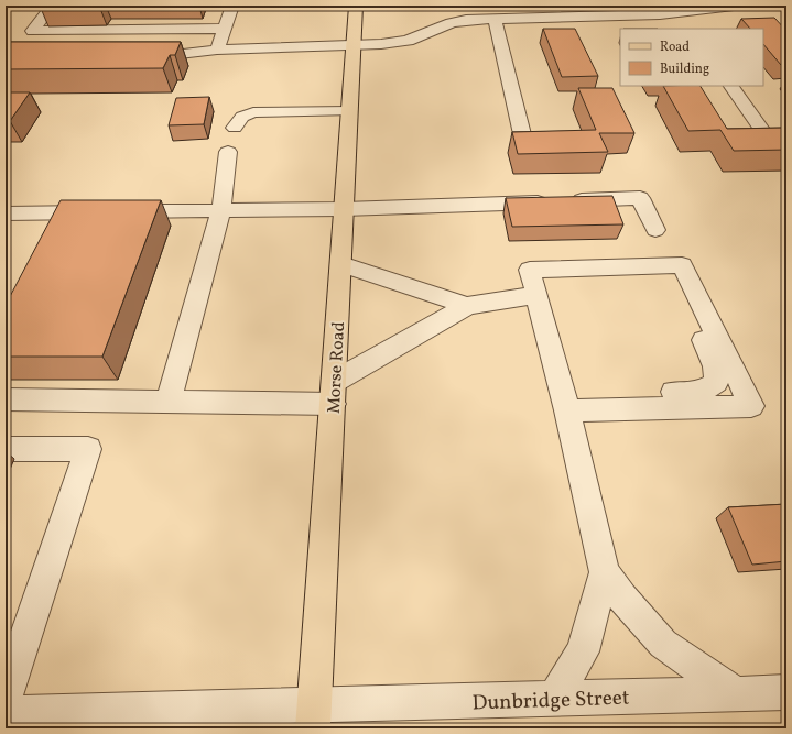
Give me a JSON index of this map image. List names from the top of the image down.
{
  "streets": {
    "main road": ["Morse Road"],
    "street": ["Dunbridge Street"]
  },
  "crossings": [
    ["Morse Road", "Dunbridge Street"]
  ],
  "legend": ["Road", "Building"]
}
